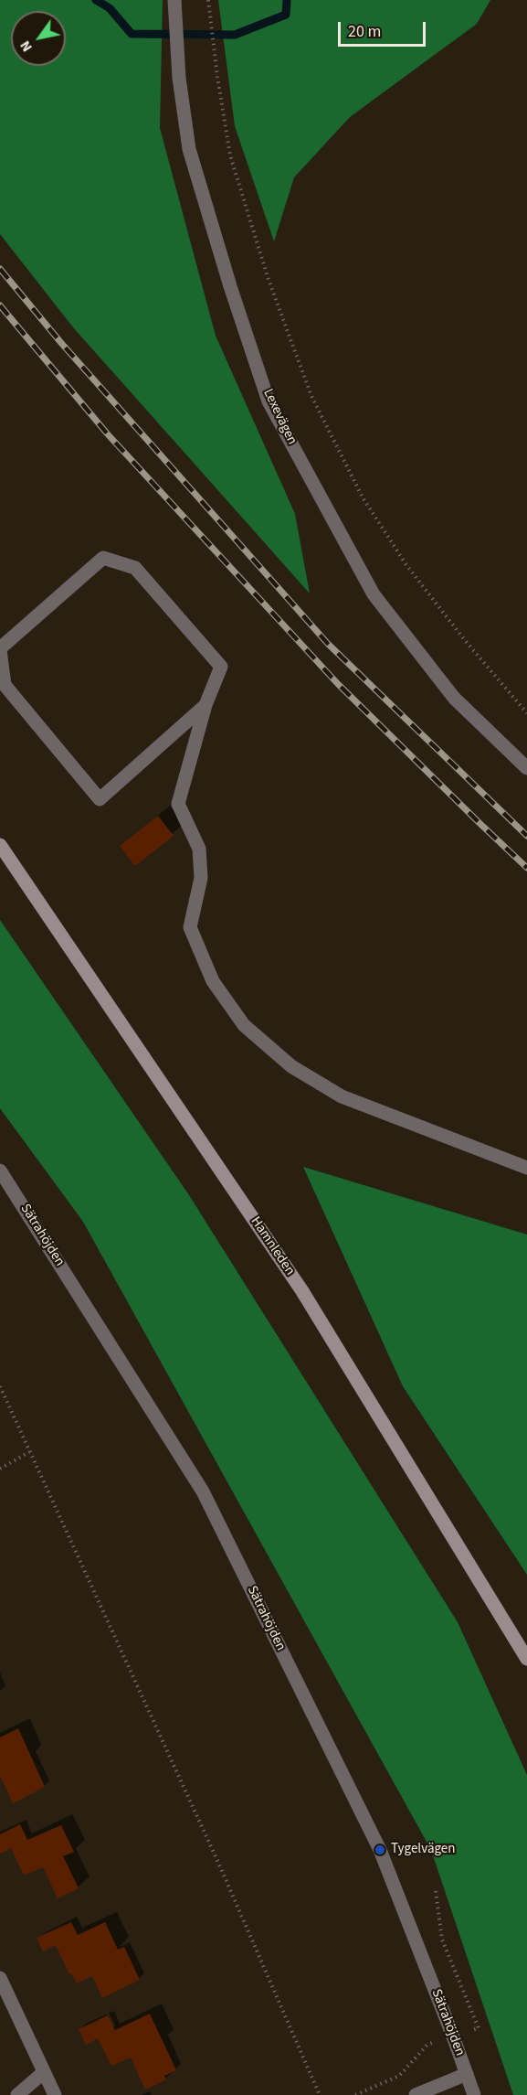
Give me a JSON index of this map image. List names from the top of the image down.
{
  "streets": {
    "main road": ["Hamnleden"],
    "street": ["Lexevägen", "Sätrahöjden"]
  },
  "places": ["Tygelvägen"],
  "scale_bar": "20 m",
  "north": "bottom left"
}
